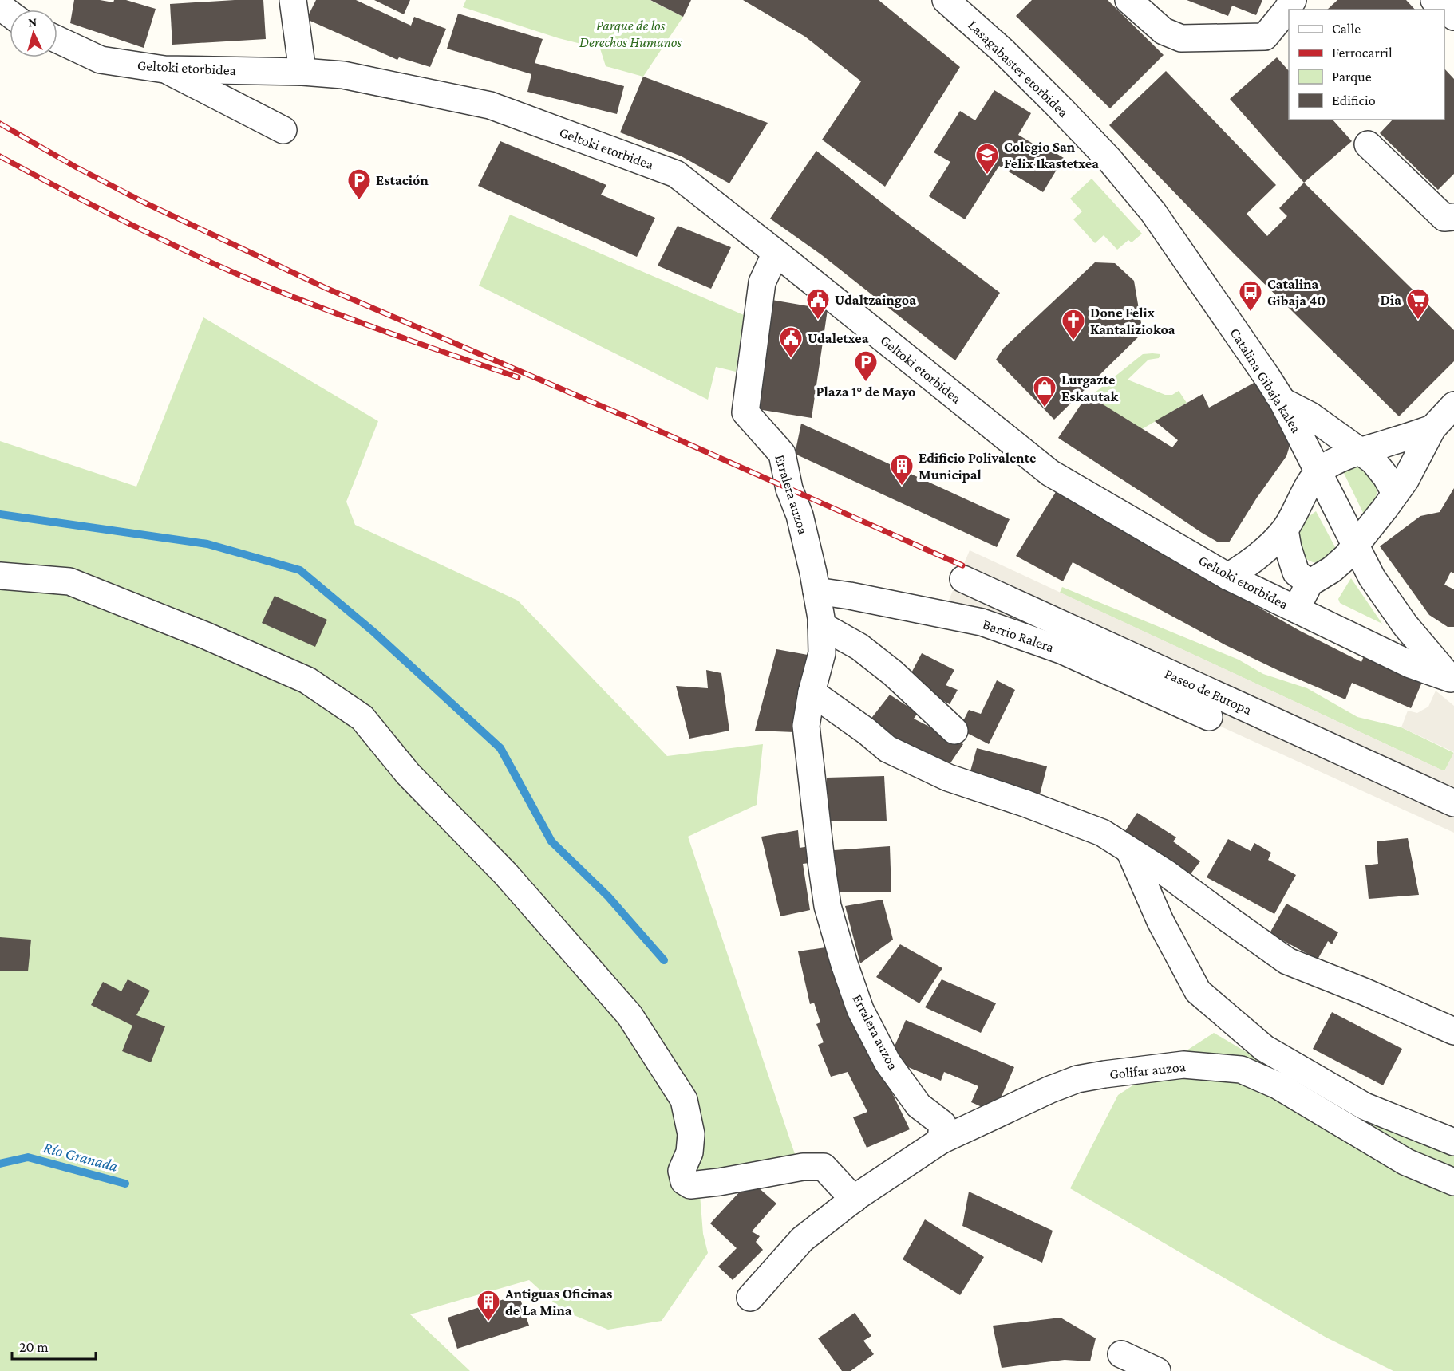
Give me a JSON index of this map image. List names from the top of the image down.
{
  "streets": {
    "street": [
      "Geltoki etorbidea",
      "Lasagabaster etorbidea",
      "Catalina Gibaja kalea",
      "Erralera auzoa",
      "Barrio Ralera",
      "Paseo de Europa",
      "Golifar auzoa"
    ]
  },
  "crossings": [
    ["Geltoki etorbidea", "Catalina Gibaja kalea"],
    ["Geltoki etorbidea", "Erralera auzoa"],
    ["Lasagabaster etorbidea", "Catalina Gibaja kalea"],
    ["Erralera auzoa", "Barrio Ralera"],
    ["Erralera auzoa", "Golifar auzoa"]
  ],
  "water": ["Río Granada"],
  "parks": ["Parque de los Derechos Humanos"],
  "places": {
    "school or university": ["Colegio San Felix Ikastetxea"],
    "parking": ["Estación", "Plaza 1° de Mayo"],
    "bus stop": ["Catalina Gibaja 40"],
    "public building": ["Udaltzaingoa", "Udaletxea"],
    "supermarket": ["Dia"],
    "church": ["Done Felix Kantaliziokoa"],
    "shop": ["Lurgazte Eskautak"],
    "building": ["Edificio Polivalente Municipal", "Antiguas Oficinas de La Mina"]
  },
  "legend": [
    "Calle",
    "Ferrocarril",
    "Parque",
    "Edificio"
  ],
  "scale_bar": "20 m",
  "north": "top"
}
